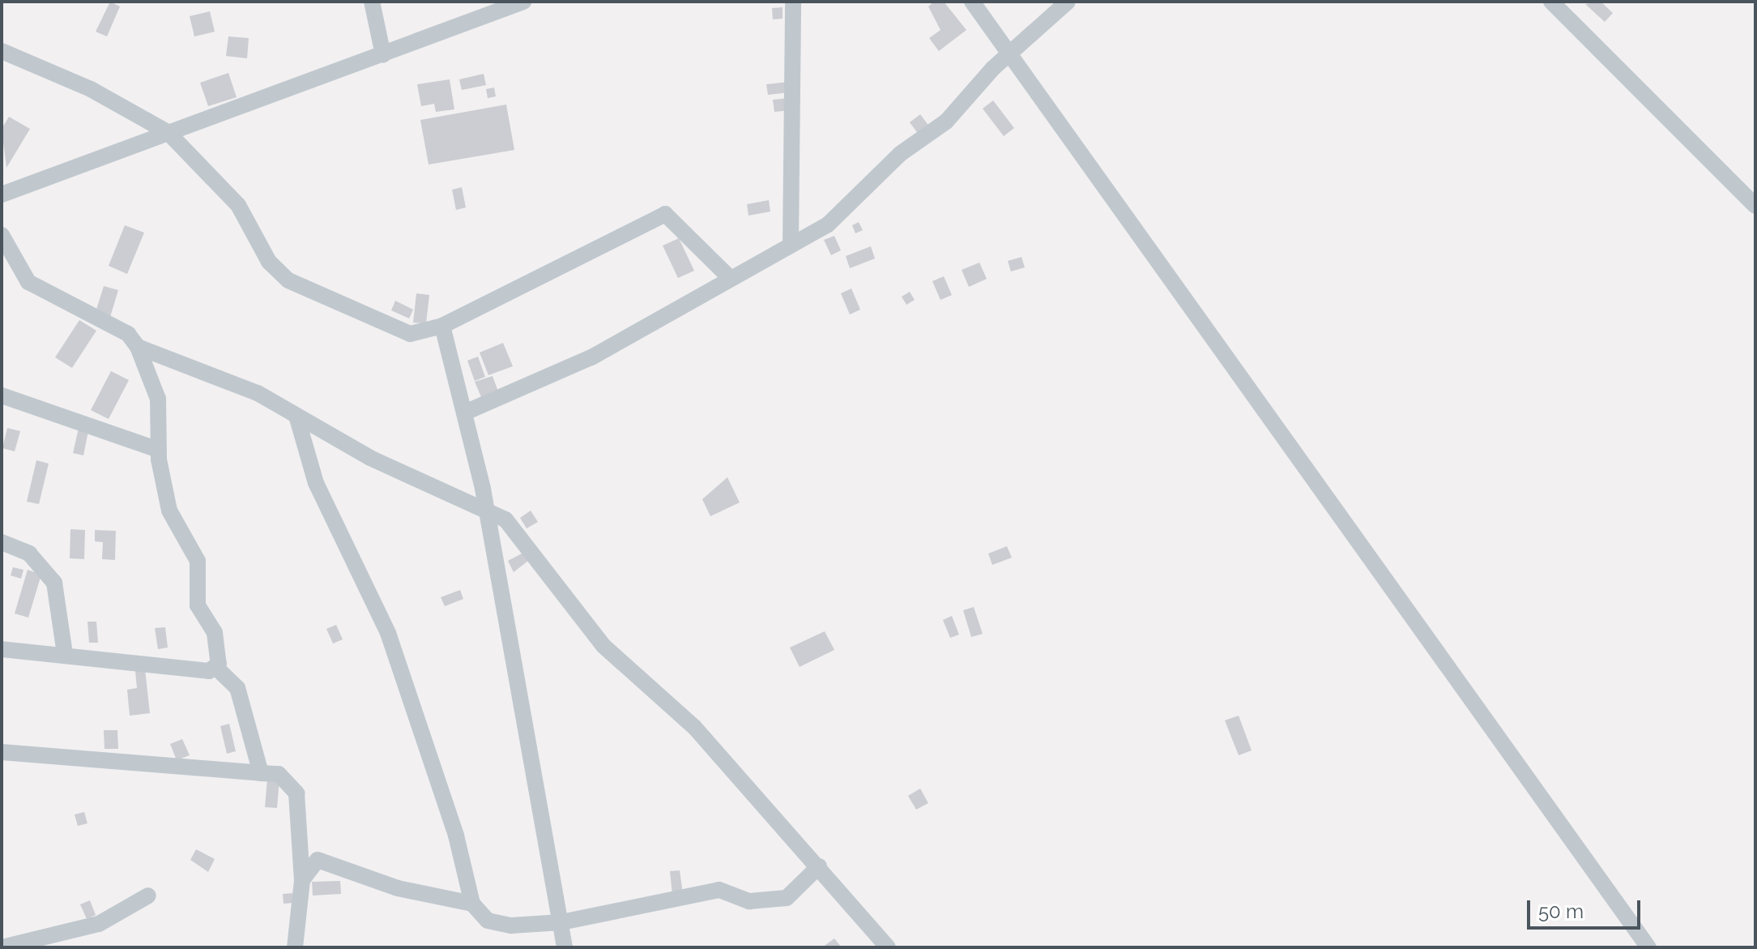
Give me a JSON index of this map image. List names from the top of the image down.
{
  "scale_bar": "50 m"
}
